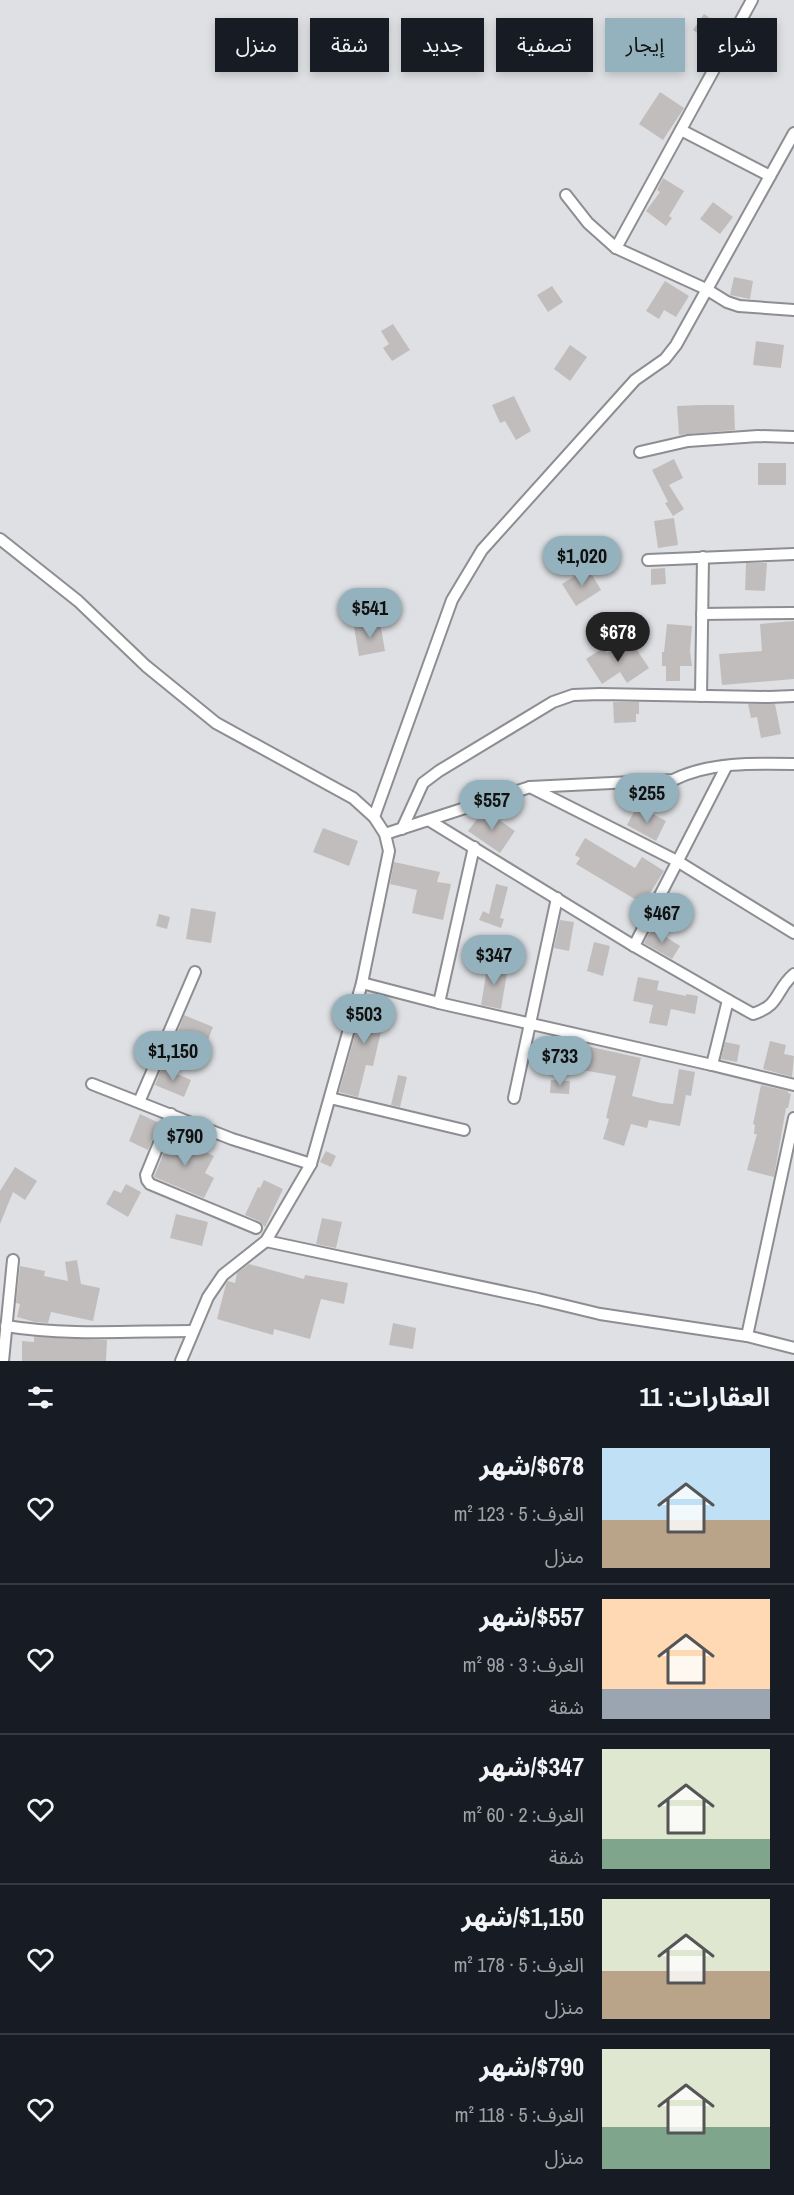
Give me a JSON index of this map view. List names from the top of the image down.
{
  "page": {
    "chip": [
      "شراء",
      "إيجار",
      "تصفية",
      "جديد",
      "شقة",
      "منزل"
    ],
    "price": [
      "$1,020",
      "$541",
      "$678",
      "$255",
      "$557",
      "$467",
      "$347",
      "$503",
      "$1,150",
      "$733",
      "$790"
    ],
    "heading": "العقارات: 11",
    "list": [
      {
        "name": "$678/شهر",
        "note": "الغرف: 5 · 123 m² · منزل"
      },
      {
        "name": "$557/شهر",
        "note": "الغرف: 3 · 98 m² · شقة"
      },
      {
        "name": "$347/شهر",
        "note": "الغرف: 2 · 60 m² · شقة"
      },
      {
        "name": "$1,150/شهر",
        "note": "الغرف: 5 · 178 m² · منزل"
      },
      {
        "name": "$790/شهر",
        "note": "الغرف: 5 · 118 m² · منزل"
      }
    ]
  }
}
